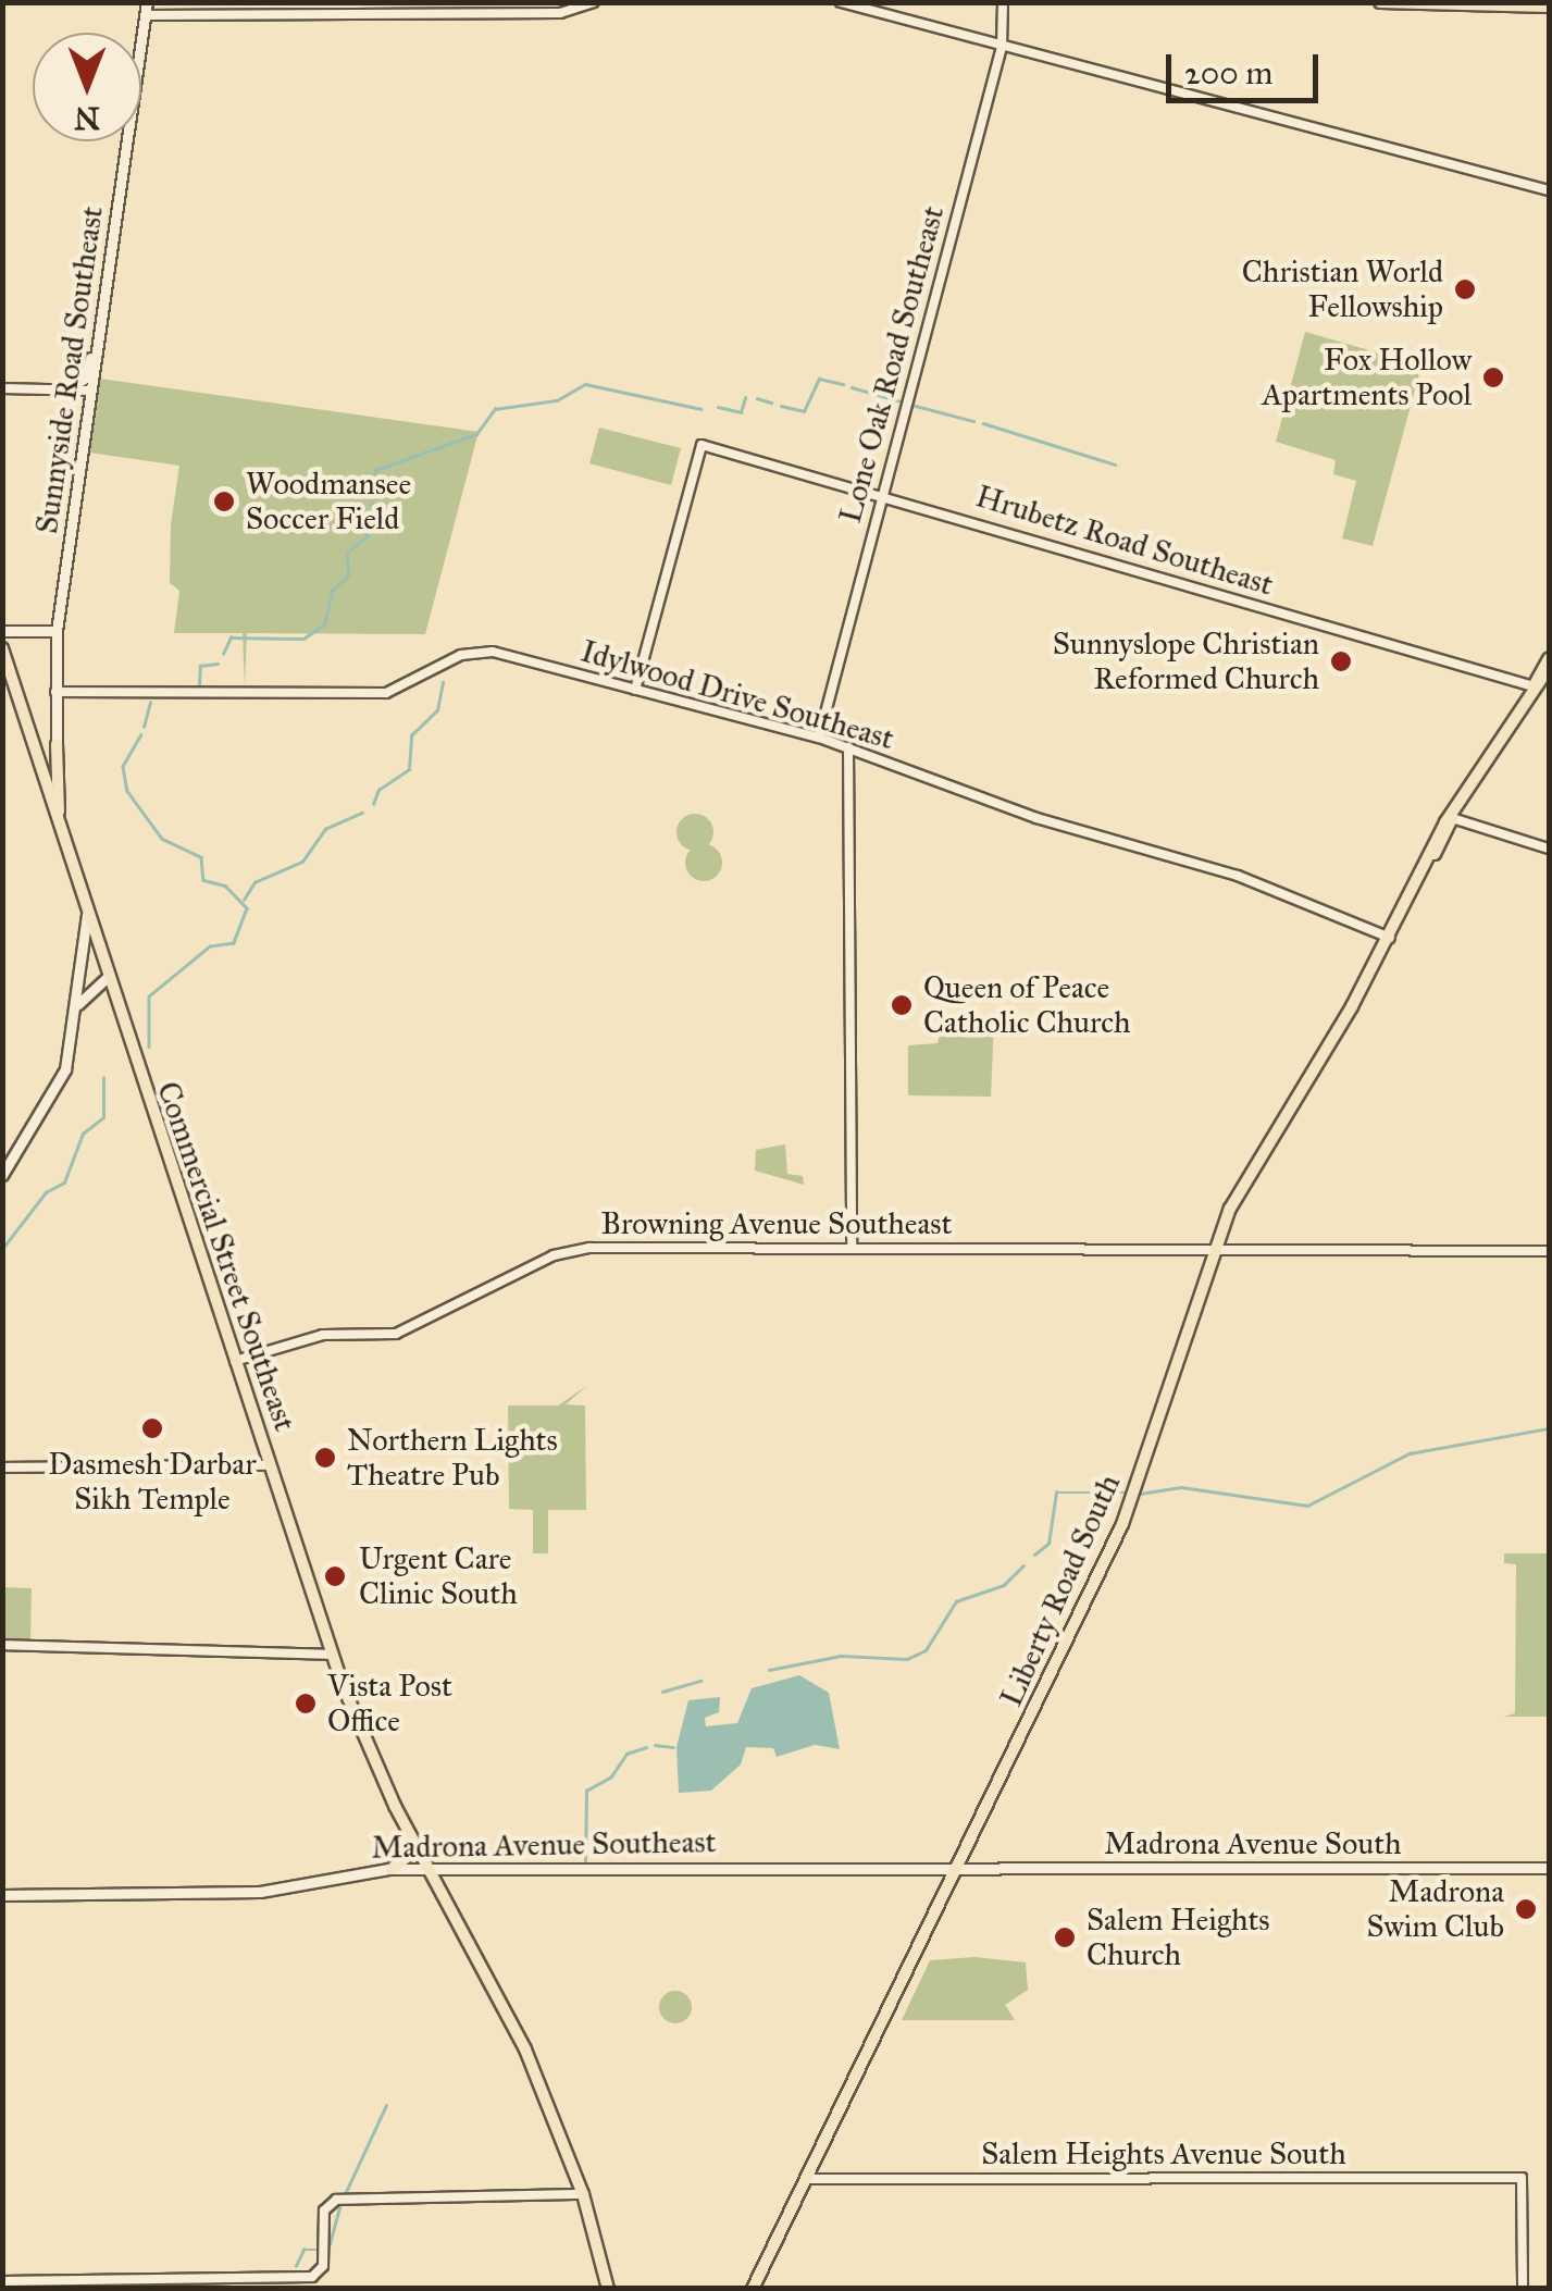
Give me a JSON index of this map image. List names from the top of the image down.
{
  "streets": {
    "main road": [
      "Sunnyside Road Southeast",
      "Commercial Street Southeast",
      "Liberty Road South",
      "Madrona Avenue South",
      "Madrona Avenue Southeast"
    ],
    "street": [
      "Lone Oak Road Southeast",
      "Hrubetz Road Southeast",
      "Idylwood Drive Southeast",
      "Browning Avenue Southeast",
      "Salem Heights Avenue South"
    ]
  },
  "crossings": [
    ["Lone Oak Road Southeast", "Hrubetz Road Southeast"],
    ["Lone Oak Road Southeast", "Idylwood Drive Southeast"],
    ["Sunnyside Road Southeast", "Idylwood Drive Southeast"],
    ["Hrubetz Road Southeast", "Idylwood Drive Southeast"],
    ["Hrubetz Road Southeast", "Liberty Road South"],
    ["Idylwood Drive Southeast", "Liberty Road South"],
    ["Browning Avenue Southeast", "Commercial Street Southeast"],
    ["Browning Avenue Southeast", "Liberty Road South"],
    ["Commercial Street Southeast", "Madrona Avenue Southeast"],
    ["Liberty Road South", "Madrona Avenue South"],
    ["Liberty Road South", "Madrona Avenue Southeast"],
    ["Liberty Road South", "Salem Heights Avenue South"],
    ["Madrona Avenue South", "Madrona Avenue Southeast"]
  ],
  "places": [
    "Christian World Fellowship",
    "Fox Hollow Apartments Pool",
    "Woodmansee Soccer Field",
    "Sunnyslope Christian Reformed Church",
    "Queen of Peace Catholic Church",
    "Dasmesh Darbar Sikh Temple",
    "Northern Lights Theatre Pub",
    "Urgent Care Clinic South",
    "Vista Post Office",
    "Madrona Swim Club",
    "Salem Heights Church"
  ],
  "scale_bar": "200 m",
  "north": "bottom"
}
